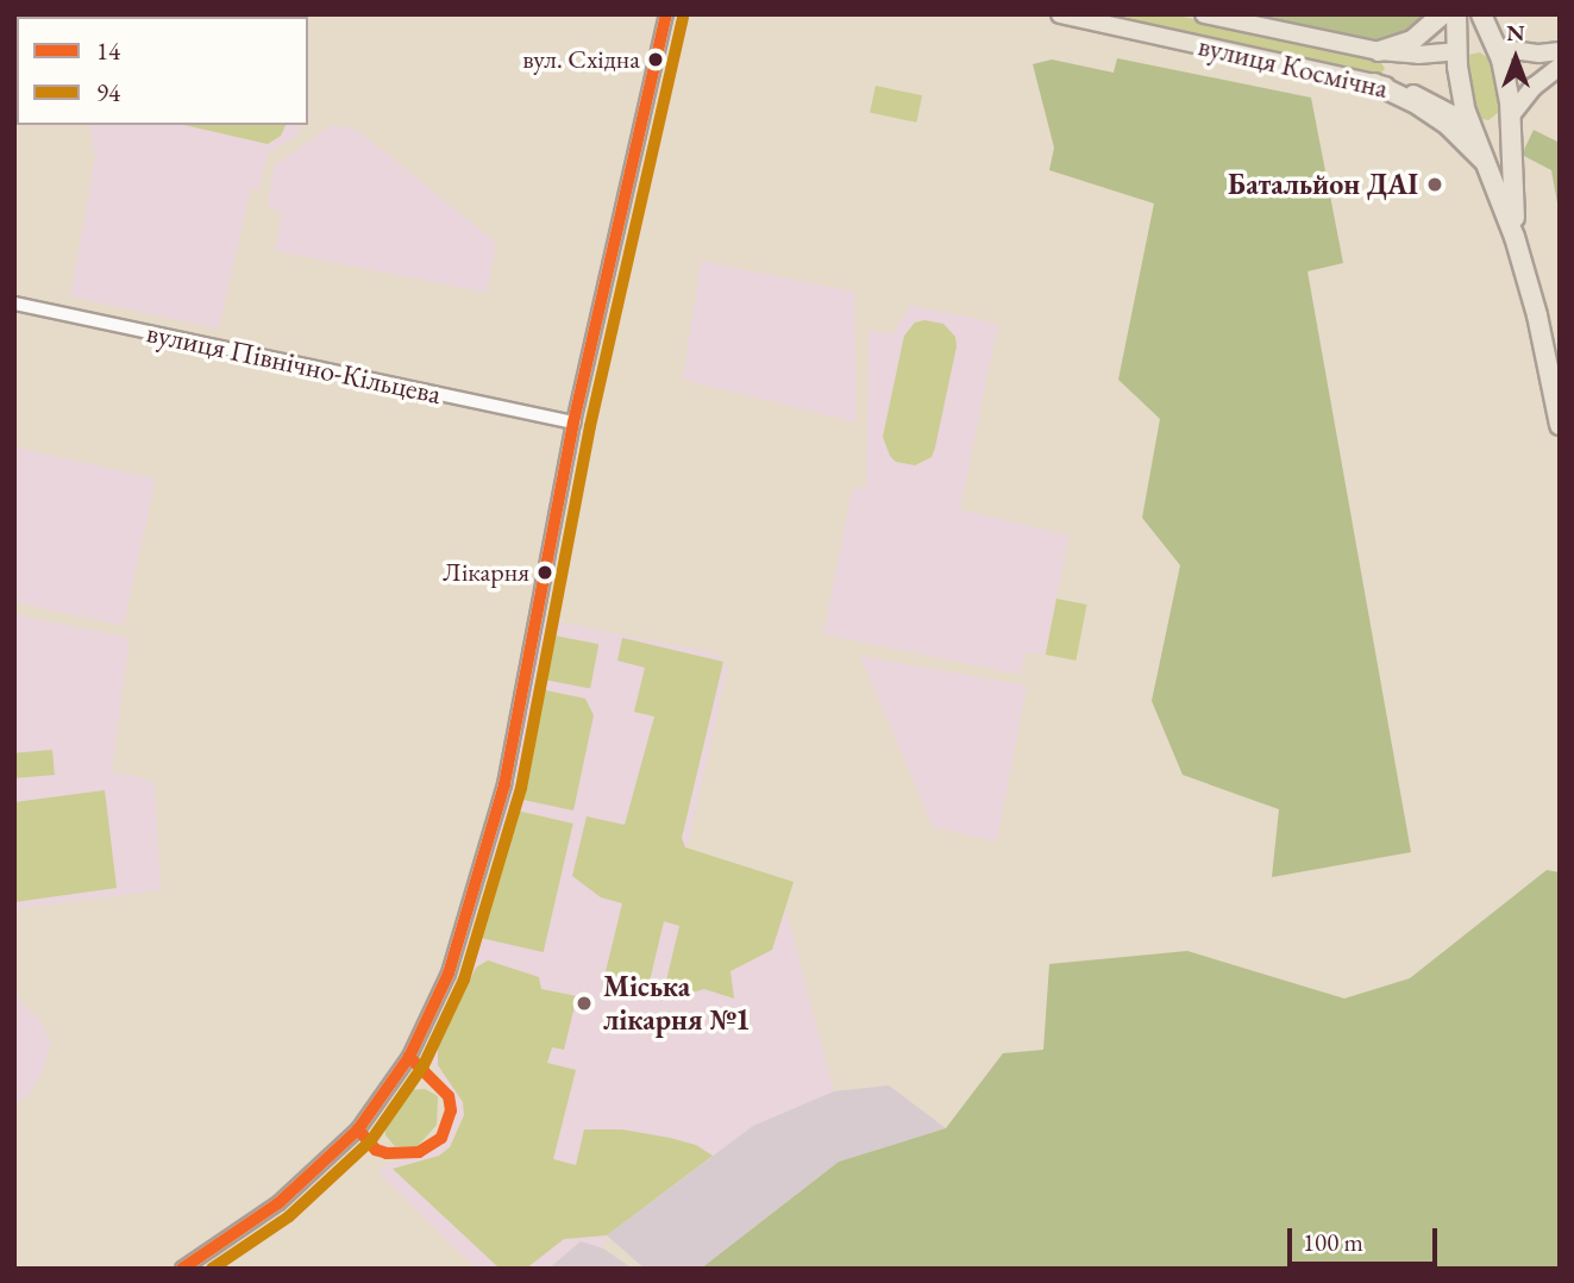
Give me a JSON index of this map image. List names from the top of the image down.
{
  "streets": {
    "main road": ["вулиця Космічна"],
    "street": ["вулиця Північно-Кільцева"]
  },
  "places": [
    "вул. Східна",
    "Батальйон ДАI",
    "Лікарня",
    "Міська лікарня №1"
  ],
  "lines": ["transit line 14", "transit line 94"],
  "legend": ["14", "94"],
  "scale_bar": "100 m",
  "north": "top"
}
